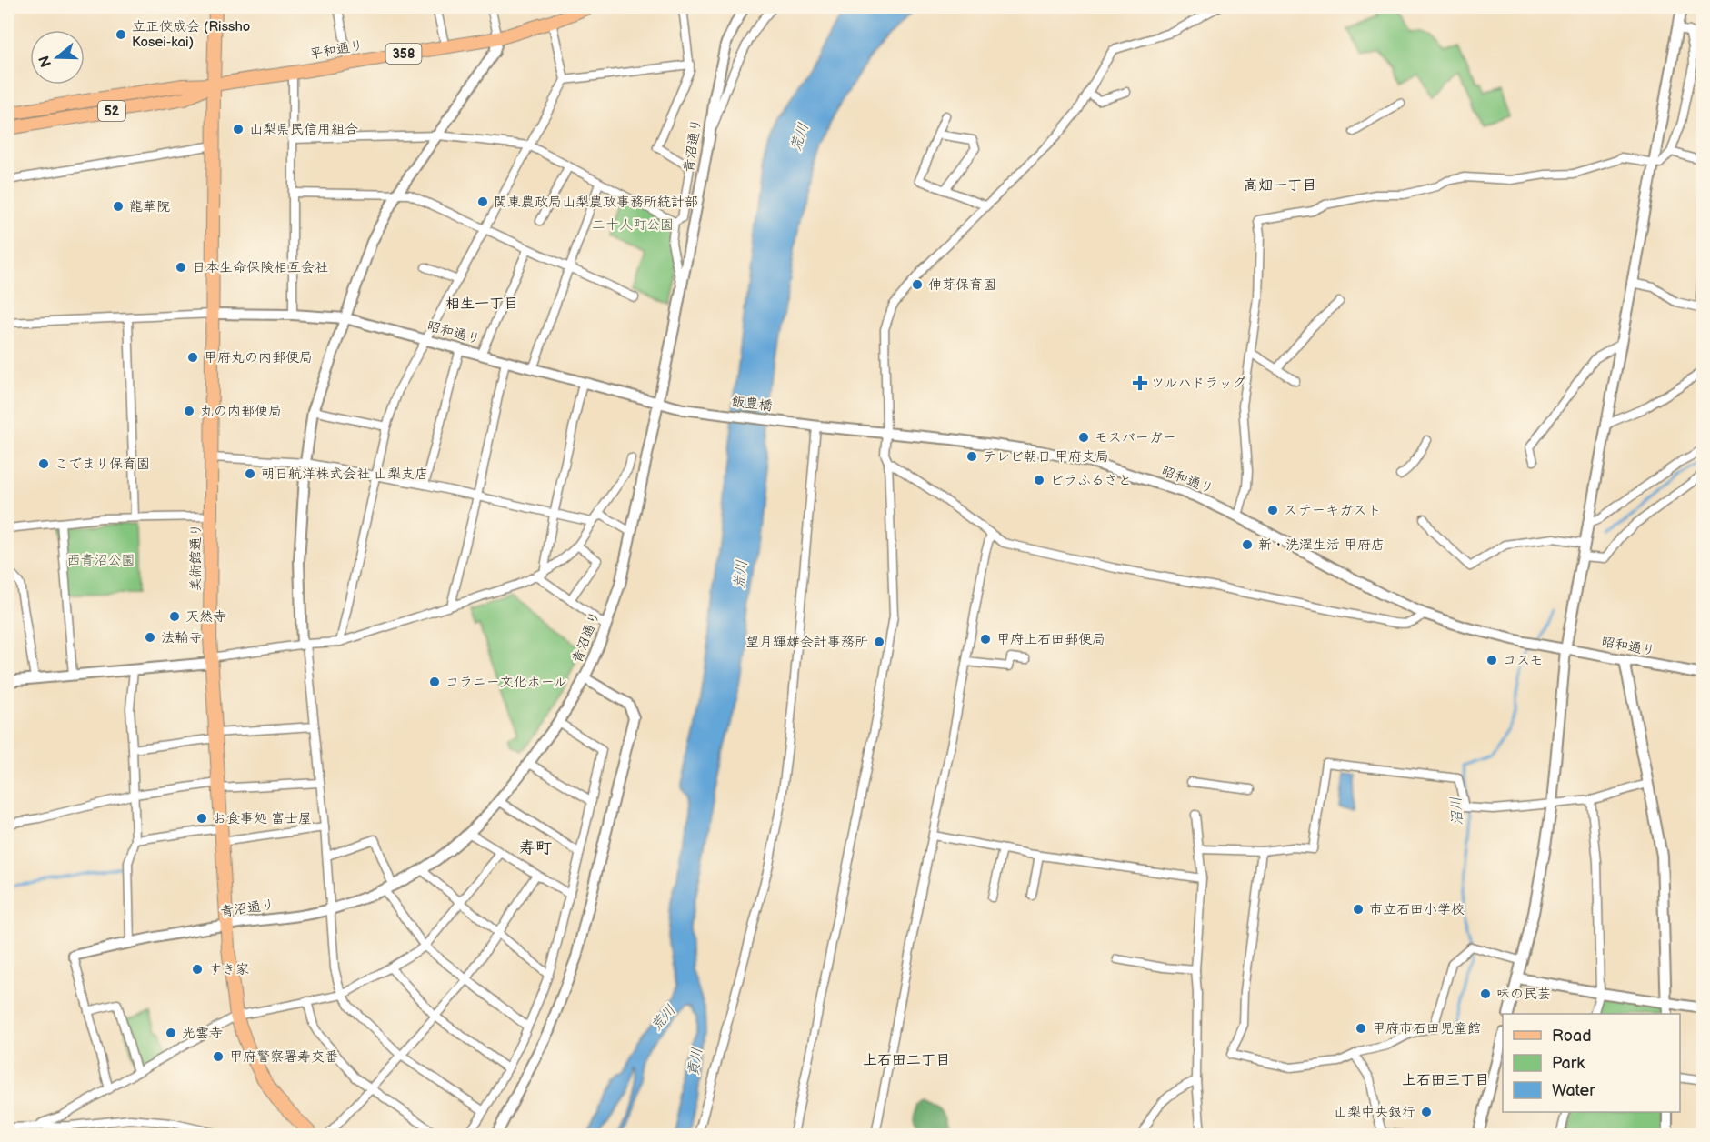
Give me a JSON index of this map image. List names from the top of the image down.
{
  "streets": {
    "main road": [
      "平和通り",
      "358",
      "52",
      "美術館通り"
    ],
    "street": ["青沼通り", "昭和通り", "飯豊橋"]
  },
  "crossings": [
    ["平和通り", "美術館通り"],
    ["青沼通り", "昭和通り"],
    ["青沼通り", "美術館通り"],
    ["昭和通り", "飯豊橋"],
    ["昭和通り", "美術館通り"]
  ],
  "districts": [
    "高畑一丁目",
    "相生一丁目",
    "寿町",
    "上石田二丁目",
    "上石田三丁目"
  ],
  "water": ["荒川", "沼川", "貢川"],
  "parks": ["二十人町公園", "西青沼公園"],
  "places": {
    "other": [
      "立正佼成会 (Rissho Kosei-kai)",
      "山梨県民信用組合",
      "関東農政局山梨農政事務所統計部",
      "龍華院",
      "日本生命保険相互会社",
      "伸芽保育園",
      "甲府丸の内郵便局",
      "丸の内郵便局",
      "モスバーガー",
      "テレビ朝日 甲府支局",
      "こでまり保育園",
      "朝日航洋株式会社 山梨支店",
      "ビラふるさと",
      "ステーキガスト",
      "新・洗濯生活 甲府店",
      "天然寺",
      "法輪寺",
      "甲府上石田郵便局",
      "望月輝雄会計事務所",
      "コスモ",
      "コラニー文化ホール",
      "お食事処 富士屋",
      "市立石田小学校",
      "すき家",
      "味の民芸",
      "甲府市石田児童館",
      "光雲寺",
      "甲府警察署寿交番",
      "山梨中央銀行"
    ],
    "health": ["ツルハドラッグ"]
  },
  "legend": ["Road", "Park", "Water"],
  "north": "left"
}
